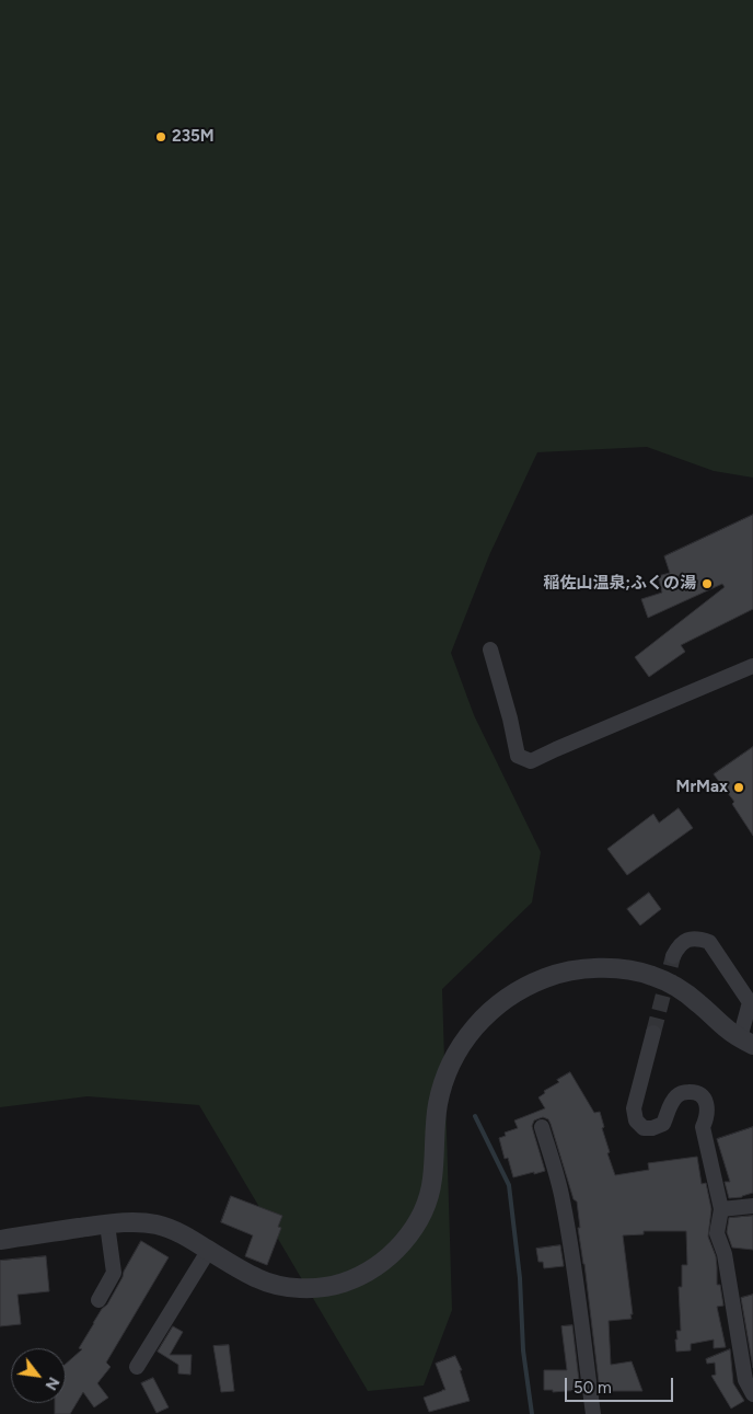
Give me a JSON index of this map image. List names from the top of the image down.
{
  "places": ["235M", "稲佐山温泉;ふくの湯", "MrMax"],
  "scale_bar": "50 m",
  "north": "bottom right"
}
